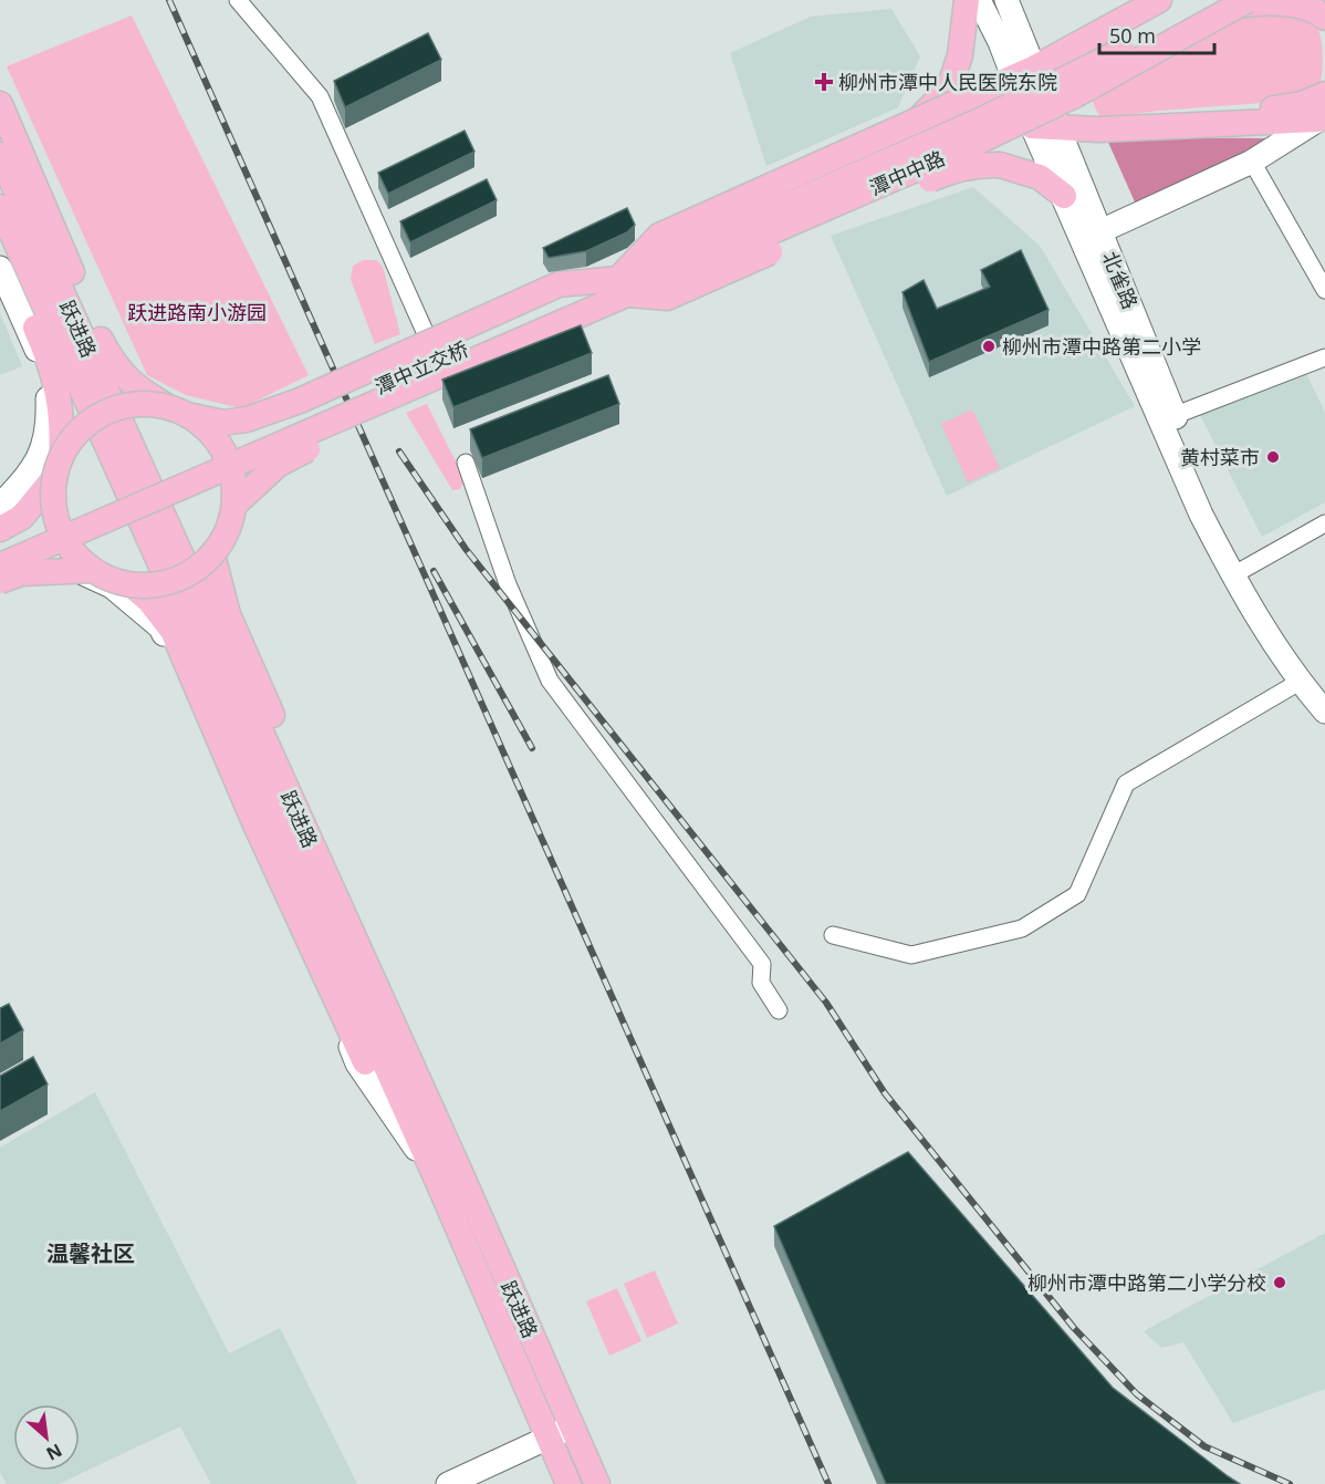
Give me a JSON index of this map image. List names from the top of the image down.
{
  "streets": {
    "main road": ["潭中中路", "跃进路", "潭中立交桥"],
    "street": ["北雀路"]
  },
  "crossings": [
    ["潭中中路", "潭中立交桥"]
  ],
  "districts": ["温馨社区"],
  "parks": ["跃进路南小游园"],
  "places": {
    "health": ["柳州市潭中人民医院东院"],
    "other": ["柳州市潭中路第二小学", "黄村菜市", "柳州市潭中路第二小学分校"]
  },
  "scale_bar": "50 m",
  "north": "bottom right"
}
